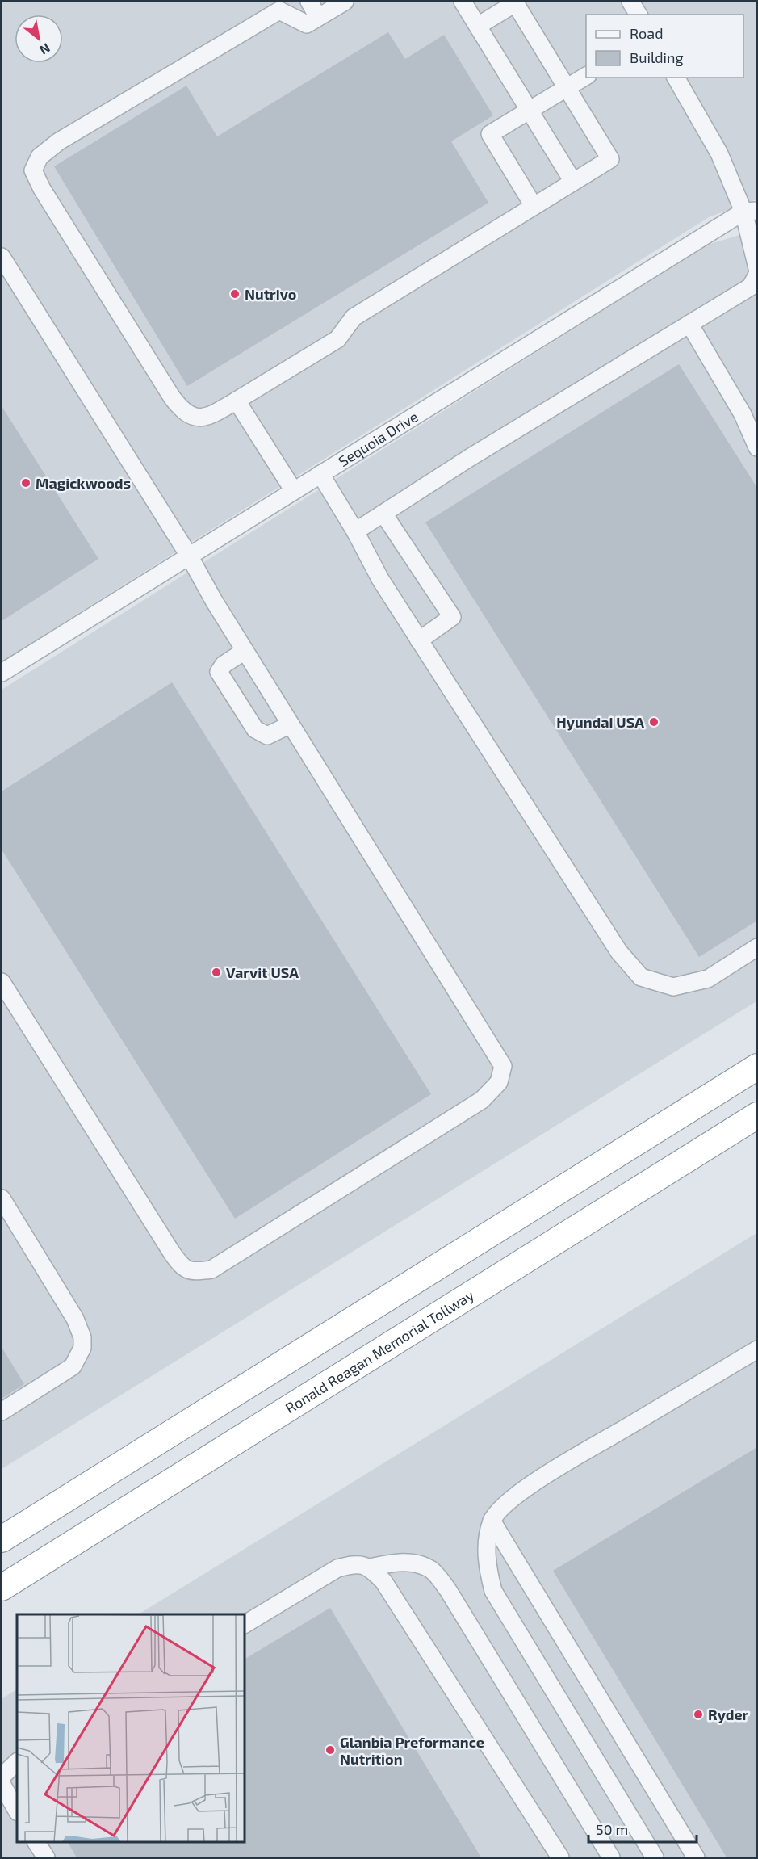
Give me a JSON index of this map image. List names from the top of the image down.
{
  "streets": {
    "highway": ["Ronald Reagan Memorial Tollway"],
    "street": ["Sequoia Drive"]
  },
  "places": [
    "Nutrivo",
    "Magickwoods",
    "Hyundai USA",
    "Varvit USA",
    "Ryder",
    "Glanbia Preformance Nutrition"
  ],
  "legend": ["Road", "Building"],
  "scale_bar": "50 m",
  "north": "bottom right"
}
